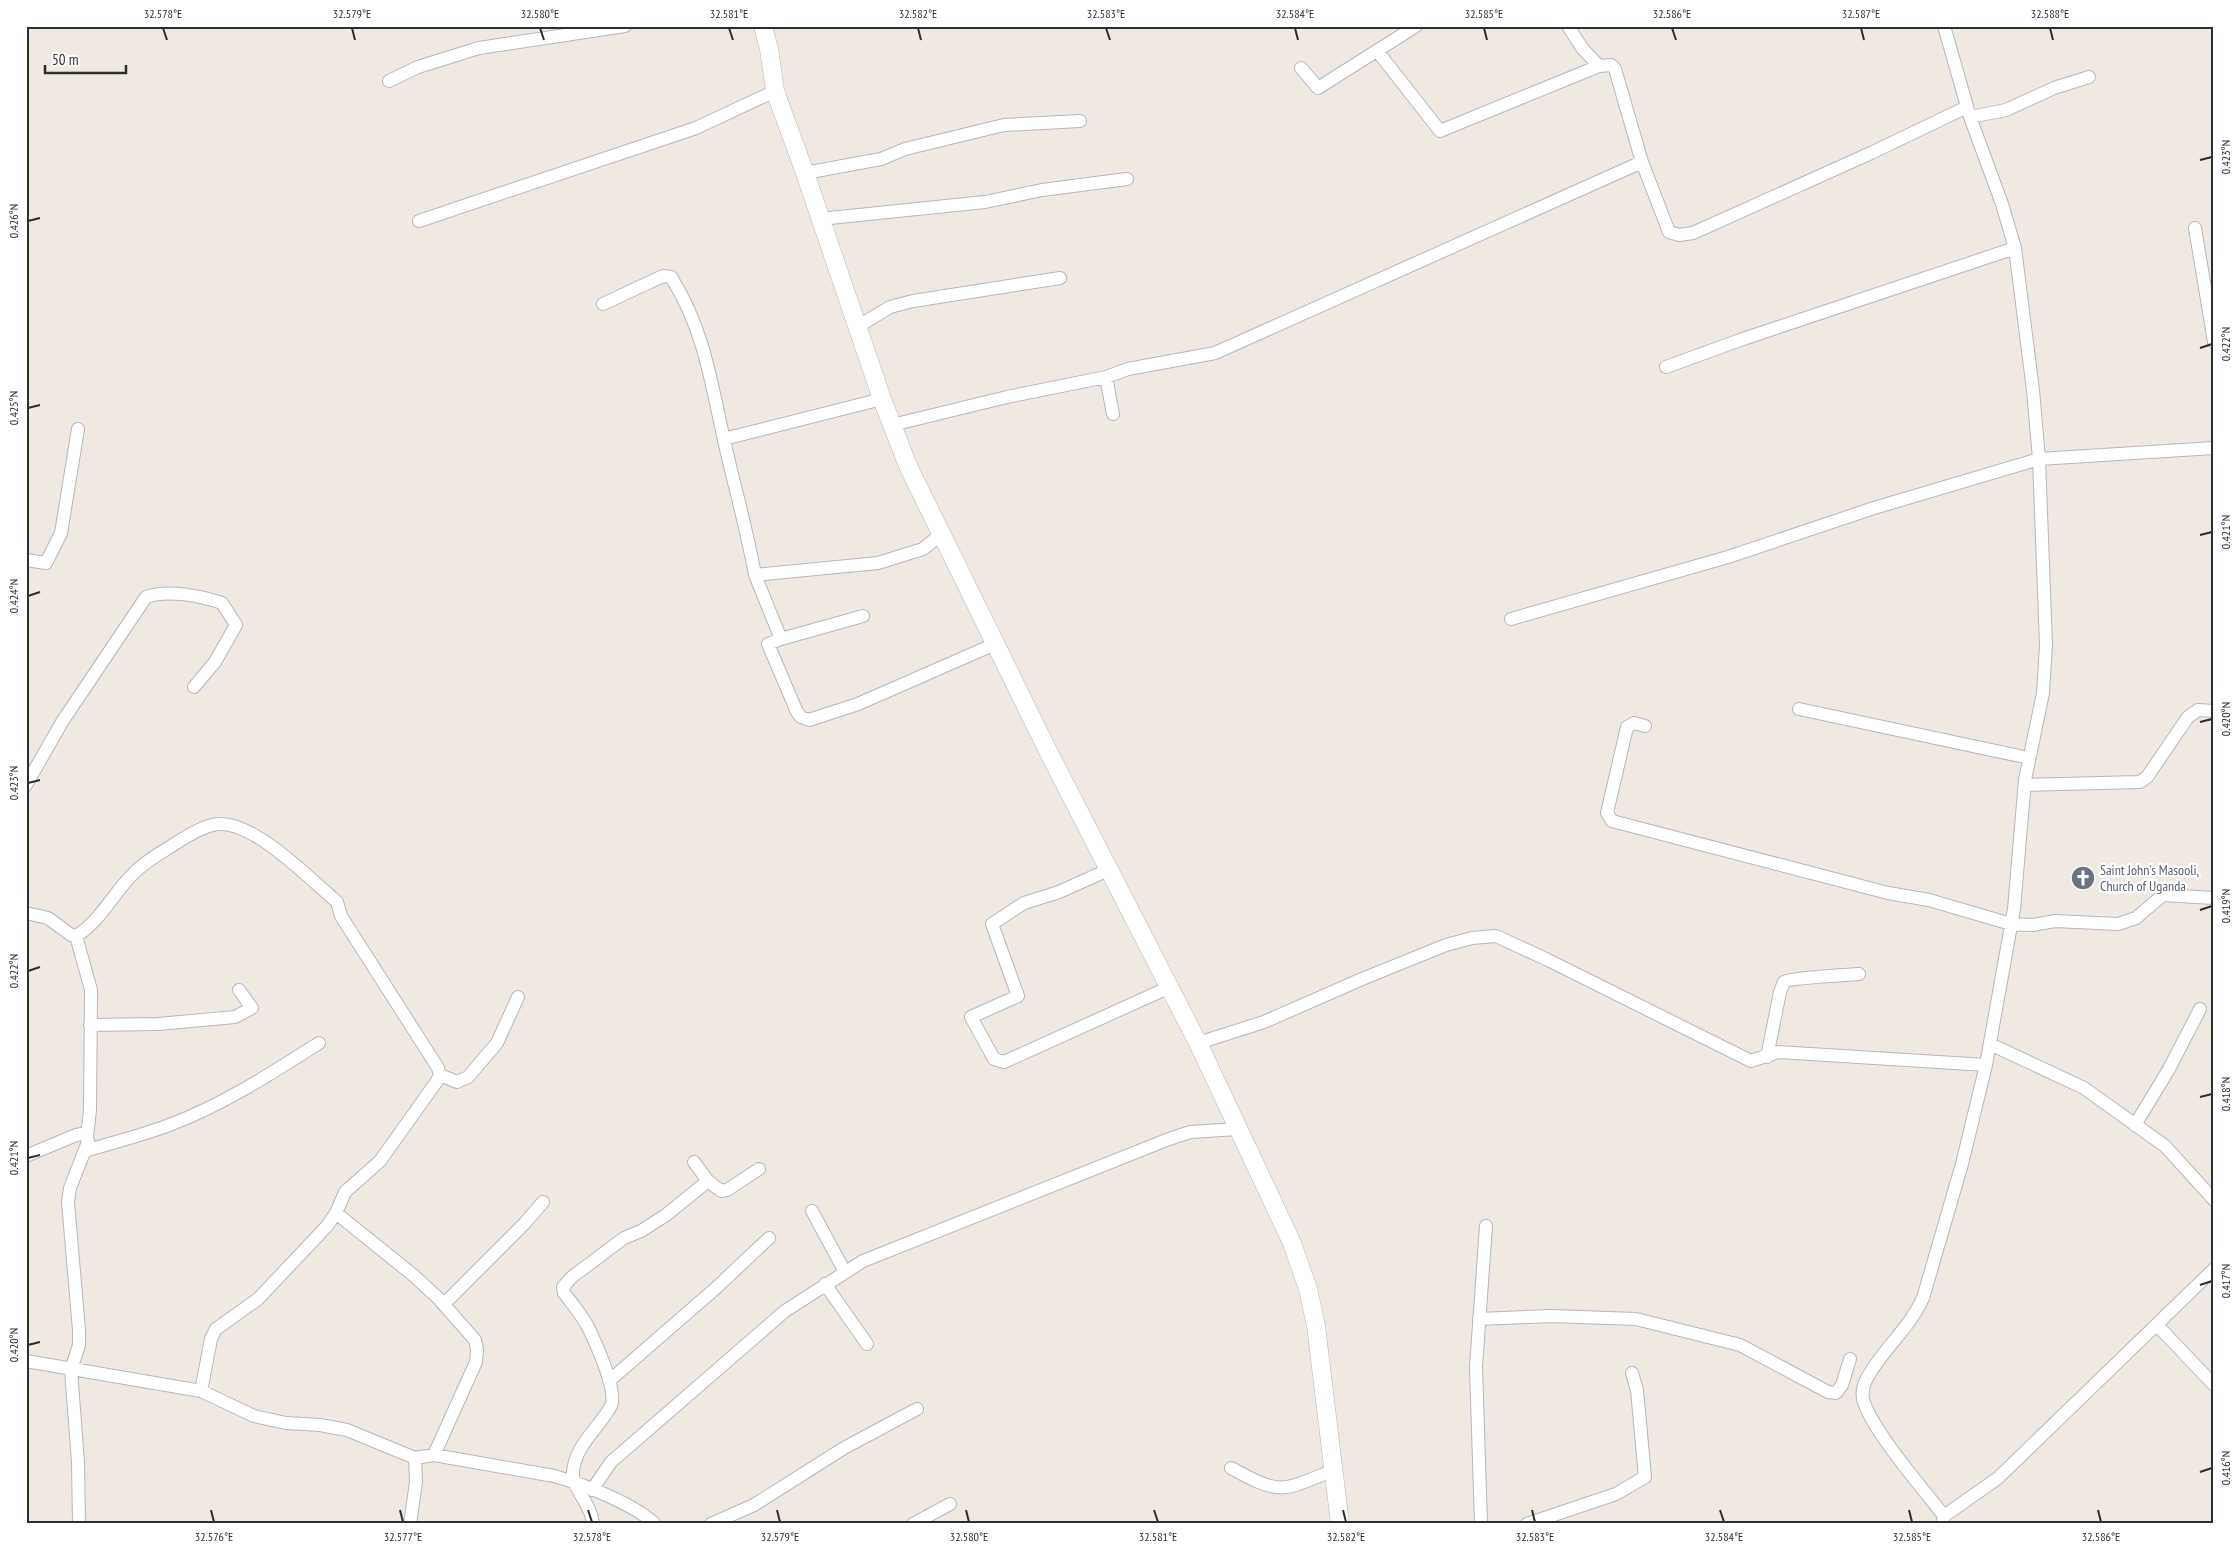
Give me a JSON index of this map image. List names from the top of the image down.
{
  "places": {
    "church": ["Saint John's Masooli, Church of Uganda"]
  },
  "scale_bar": "50 m",
  "coordinates": [
    "32.578°E",
    "32.579°E",
    "32.580°E",
    "32.581°E",
    "32.582°E",
    "32.583°E",
    "32.584°E",
    "32.585°E",
    "32.586°E",
    "32.587°E",
    "32.588°E",
    "0.423°N",
    "0.426°N",
    "0.422°N",
    "0.425°N",
    "0.421°N",
    "0.424°N",
    "0.420°N",
    "0.419°N",
    "0.418°N",
    "0.417°N",
    "0.416°N",
    "32.576°E",
    "32.577°E"
  ]
}
